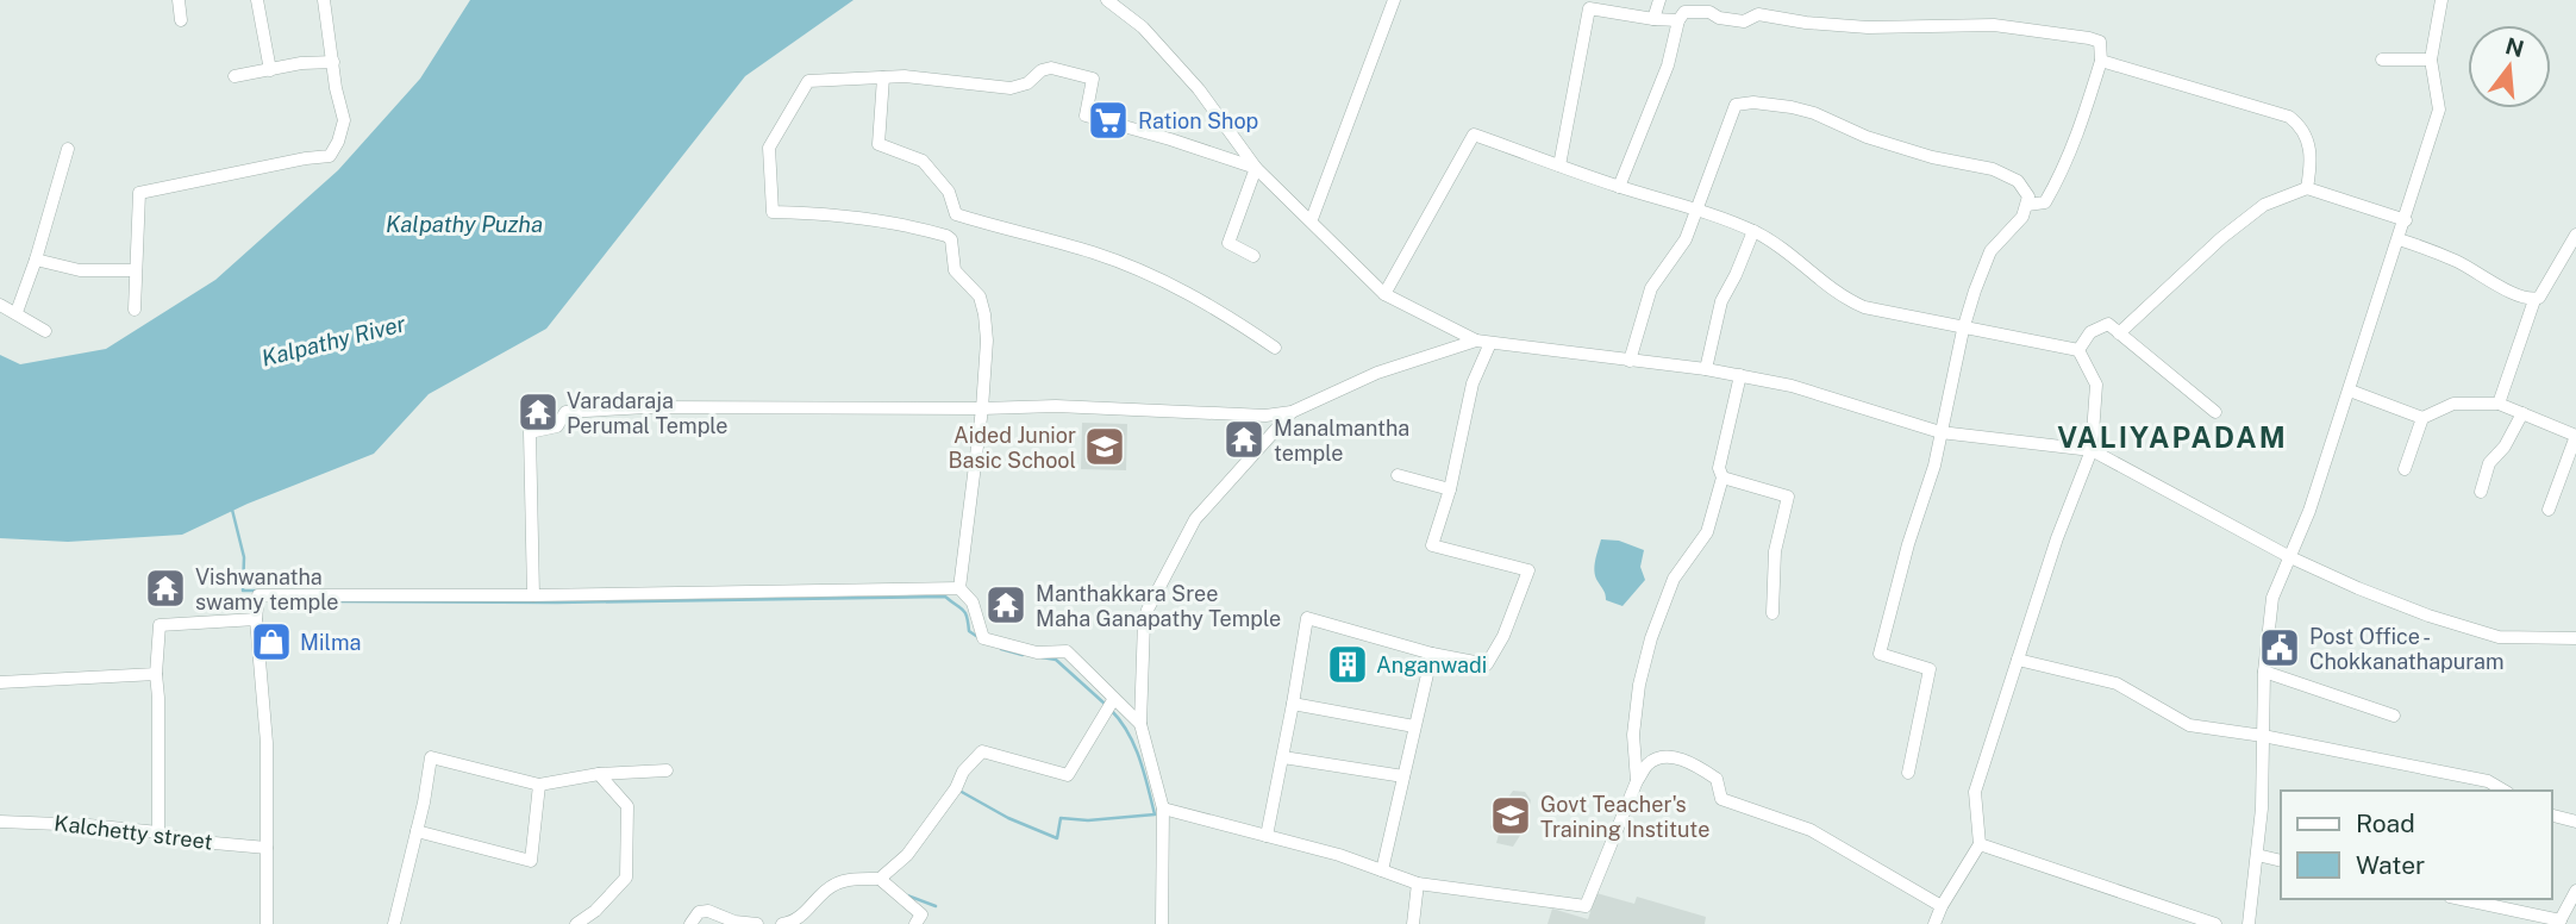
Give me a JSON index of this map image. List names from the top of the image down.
{
  "streets": {
    "street": ["Kalchetty street"]
  },
  "districts": ["VALIYAPADAM"],
  "water": ["Kalpathy Puzha", "Kalpathy River"],
  "places": {
    "supermarket": ["Ration Shop"],
    "temple": [
      "Varadaraja Perumal Temple",
      "Manalmantha temple",
      "Vishwanatha swamy temple",
      "Manthakkara Sree Maha Ganapathy Temple"
    ],
    "school or university": ["Aided Junior Basic School", "Govt Teacher's Training Institute"],
    "shop": ["Milma"],
    "public building": ["Post Office - Chokkanathapuram"],
    "building": ["Anganwadi"]
  },
  "legend": ["Road", "Water"],
  "north": "top"
}
